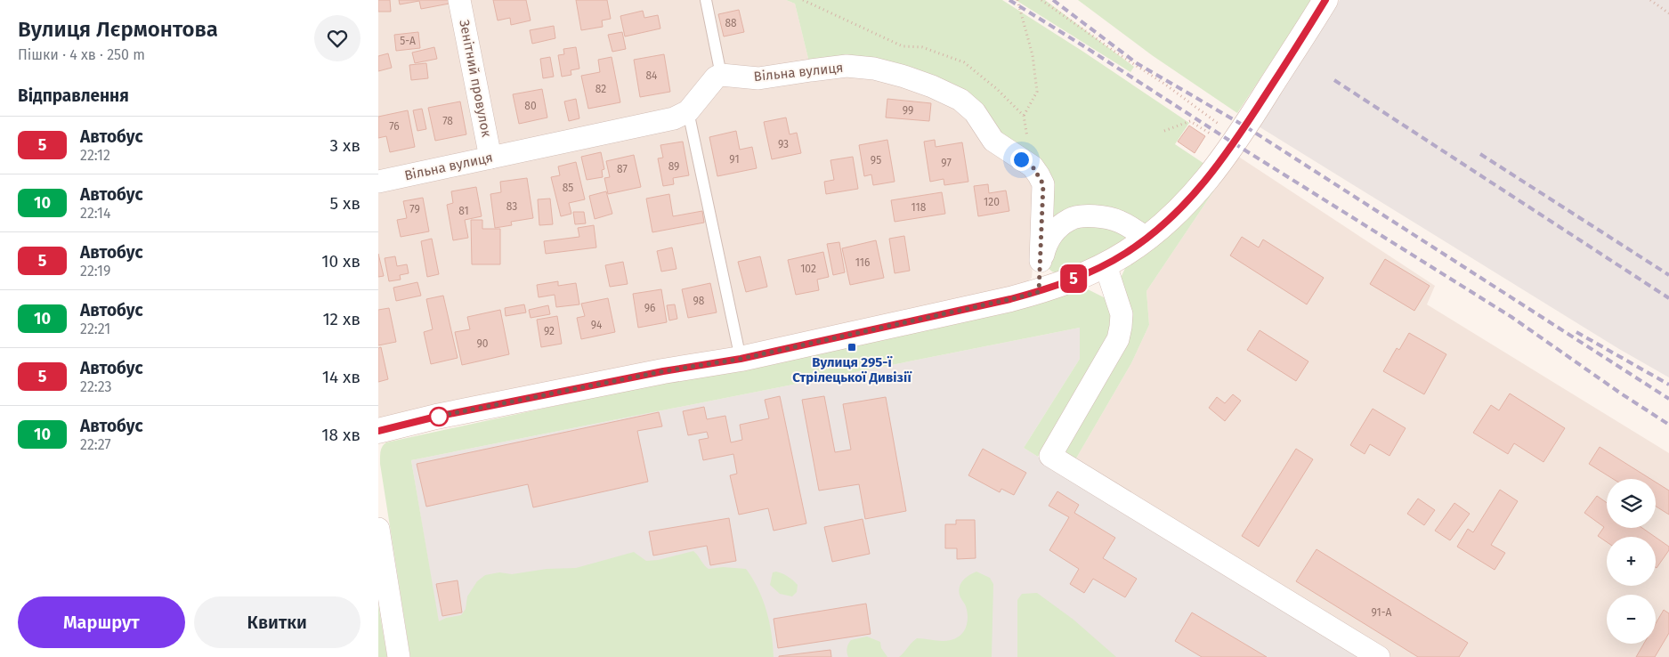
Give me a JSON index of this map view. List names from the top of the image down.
{
  "streets": {
    "street": ["Вільна вулиця", "Зенітний провулок"]
  },
  "crossings": [
    ["Вільна вулиця", "Зенітний провулок"]
  ],
  "places": {
    "transit": ["Вулиця 295-ї Стрілецької Дивізії"]
  },
  "lines": ["bus line 5"],
  "house_numbers": [
    "88",
    "5-А",
    "84",
    "82",
    "80",
    "99",
    "78",
    "76",
    "93",
    "91",
    "95",
    "97",
    "89",
    "87",
    "85",
    "120",
    "83",
    "118",
    "79",
    "81",
    "116",
    "102",
    "98",
    "96",
    "94",
    "92",
    "90",
    "91-А"
  ],
  "page": {
    "heading": [
      ["Вулиця Лєрмонтова", "Пішки · 4 хв · 250 m"],
      "Відправлення"
    ],
    "on_map": "5",
    "list": [
      {
        "mark": "5",
        "name": "Автобус",
        "note": "22:12",
        "value": "3 хв"
      },
      {
        "mark": "10",
        "name": "Автобус",
        "note": "22:14",
        "value": "5 хв"
      },
      {
        "mark": "5",
        "name": "Автобус",
        "note": "22:19",
        "value": "10 хв"
      },
      {
        "mark": "10",
        "name": "Автобус",
        "note": "22:21",
        "value": "12 хв"
      },
      {
        "mark": "5",
        "name": "Автобус",
        "note": "22:23",
        "value": "14 хв"
      },
      {
        "mark": "10",
        "name": "Автобус",
        "note": "22:27",
        "value": "18 хв"
      }
    ],
    "map_buttons": ["+", "−"],
    "buttons": ["Маршрут", "Квитки"]
  }
}
